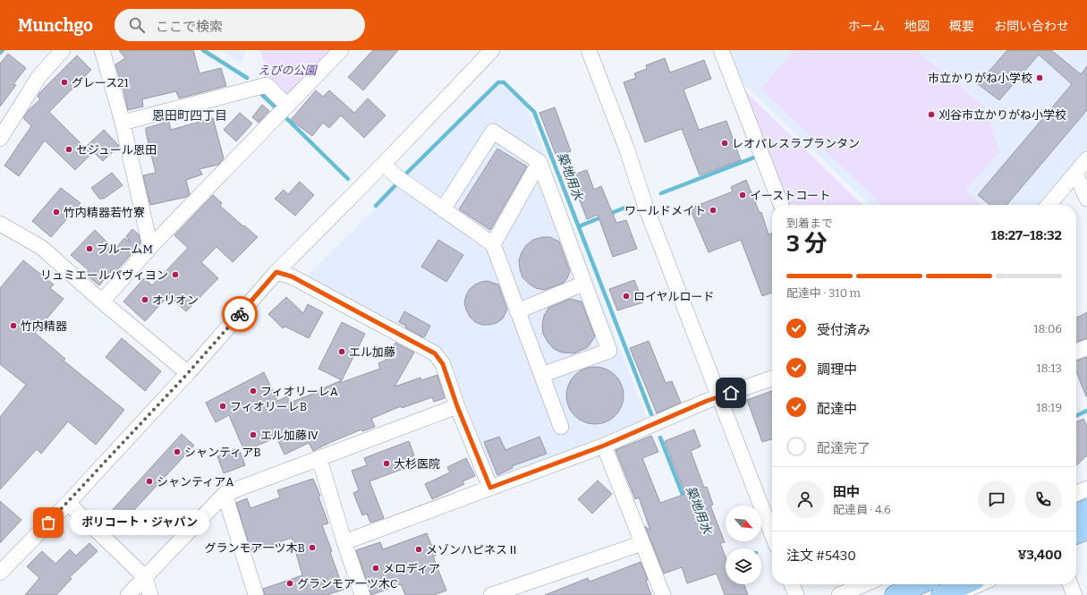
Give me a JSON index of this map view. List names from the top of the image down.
{
  "districts": ["恩田町四丁目"],
  "water": ["築地用水"],
  "parks": ["えびの公園"],
  "places": [
    "市立かりがね小学校",
    "グレース21",
    "刈谷市立かりがね小学校",
    "レオパレスラプランタン",
    "セジュール恩田",
    "イーストコート",
    "ワールドメイト",
    "竹内精器若竹寮",
    "ブルームM",
    "リュミエールパヴィヨン",
    "ロイヤルロード",
    "オリオン",
    "竹内精器",
    "エル加藤",
    "フィオリーレA",
    "フィオリーレB",
    "エル加藤Ⅳ",
    "シャンティアB",
    "大杉医院",
    "シャンティアA",
    "ポリコート・ジャパン",
    "グランモア一ツ木B",
    "メゾンハピネスⅡ",
    "メロディア",
    "グランモア一ツ木C"
  ],
  "north": "bottom right",
  "page": {
    "header": "Munchgo",
    "search": "ここで検索",
    "nav": [
      "ホーム",
      "地図",
      "概要",
      "お問い合わせ"
    ],
    "heading": ["3 分", "到着まで", "18:27–18:32"],
    "panel": [
      "田中",
      "配達員 · 4.6",
      "注文 #5430",
      "¥3,400"
    ],
    "bar": "配達中 · 310 m",
    "list": [
      ["受付済み", "18:06"],
      ["調理中", "18:13"],
      ["配達中", "18:19"],
      "配達完了"
    ],
    "bubble": "ポリコート・ジャパン"
  }
}
